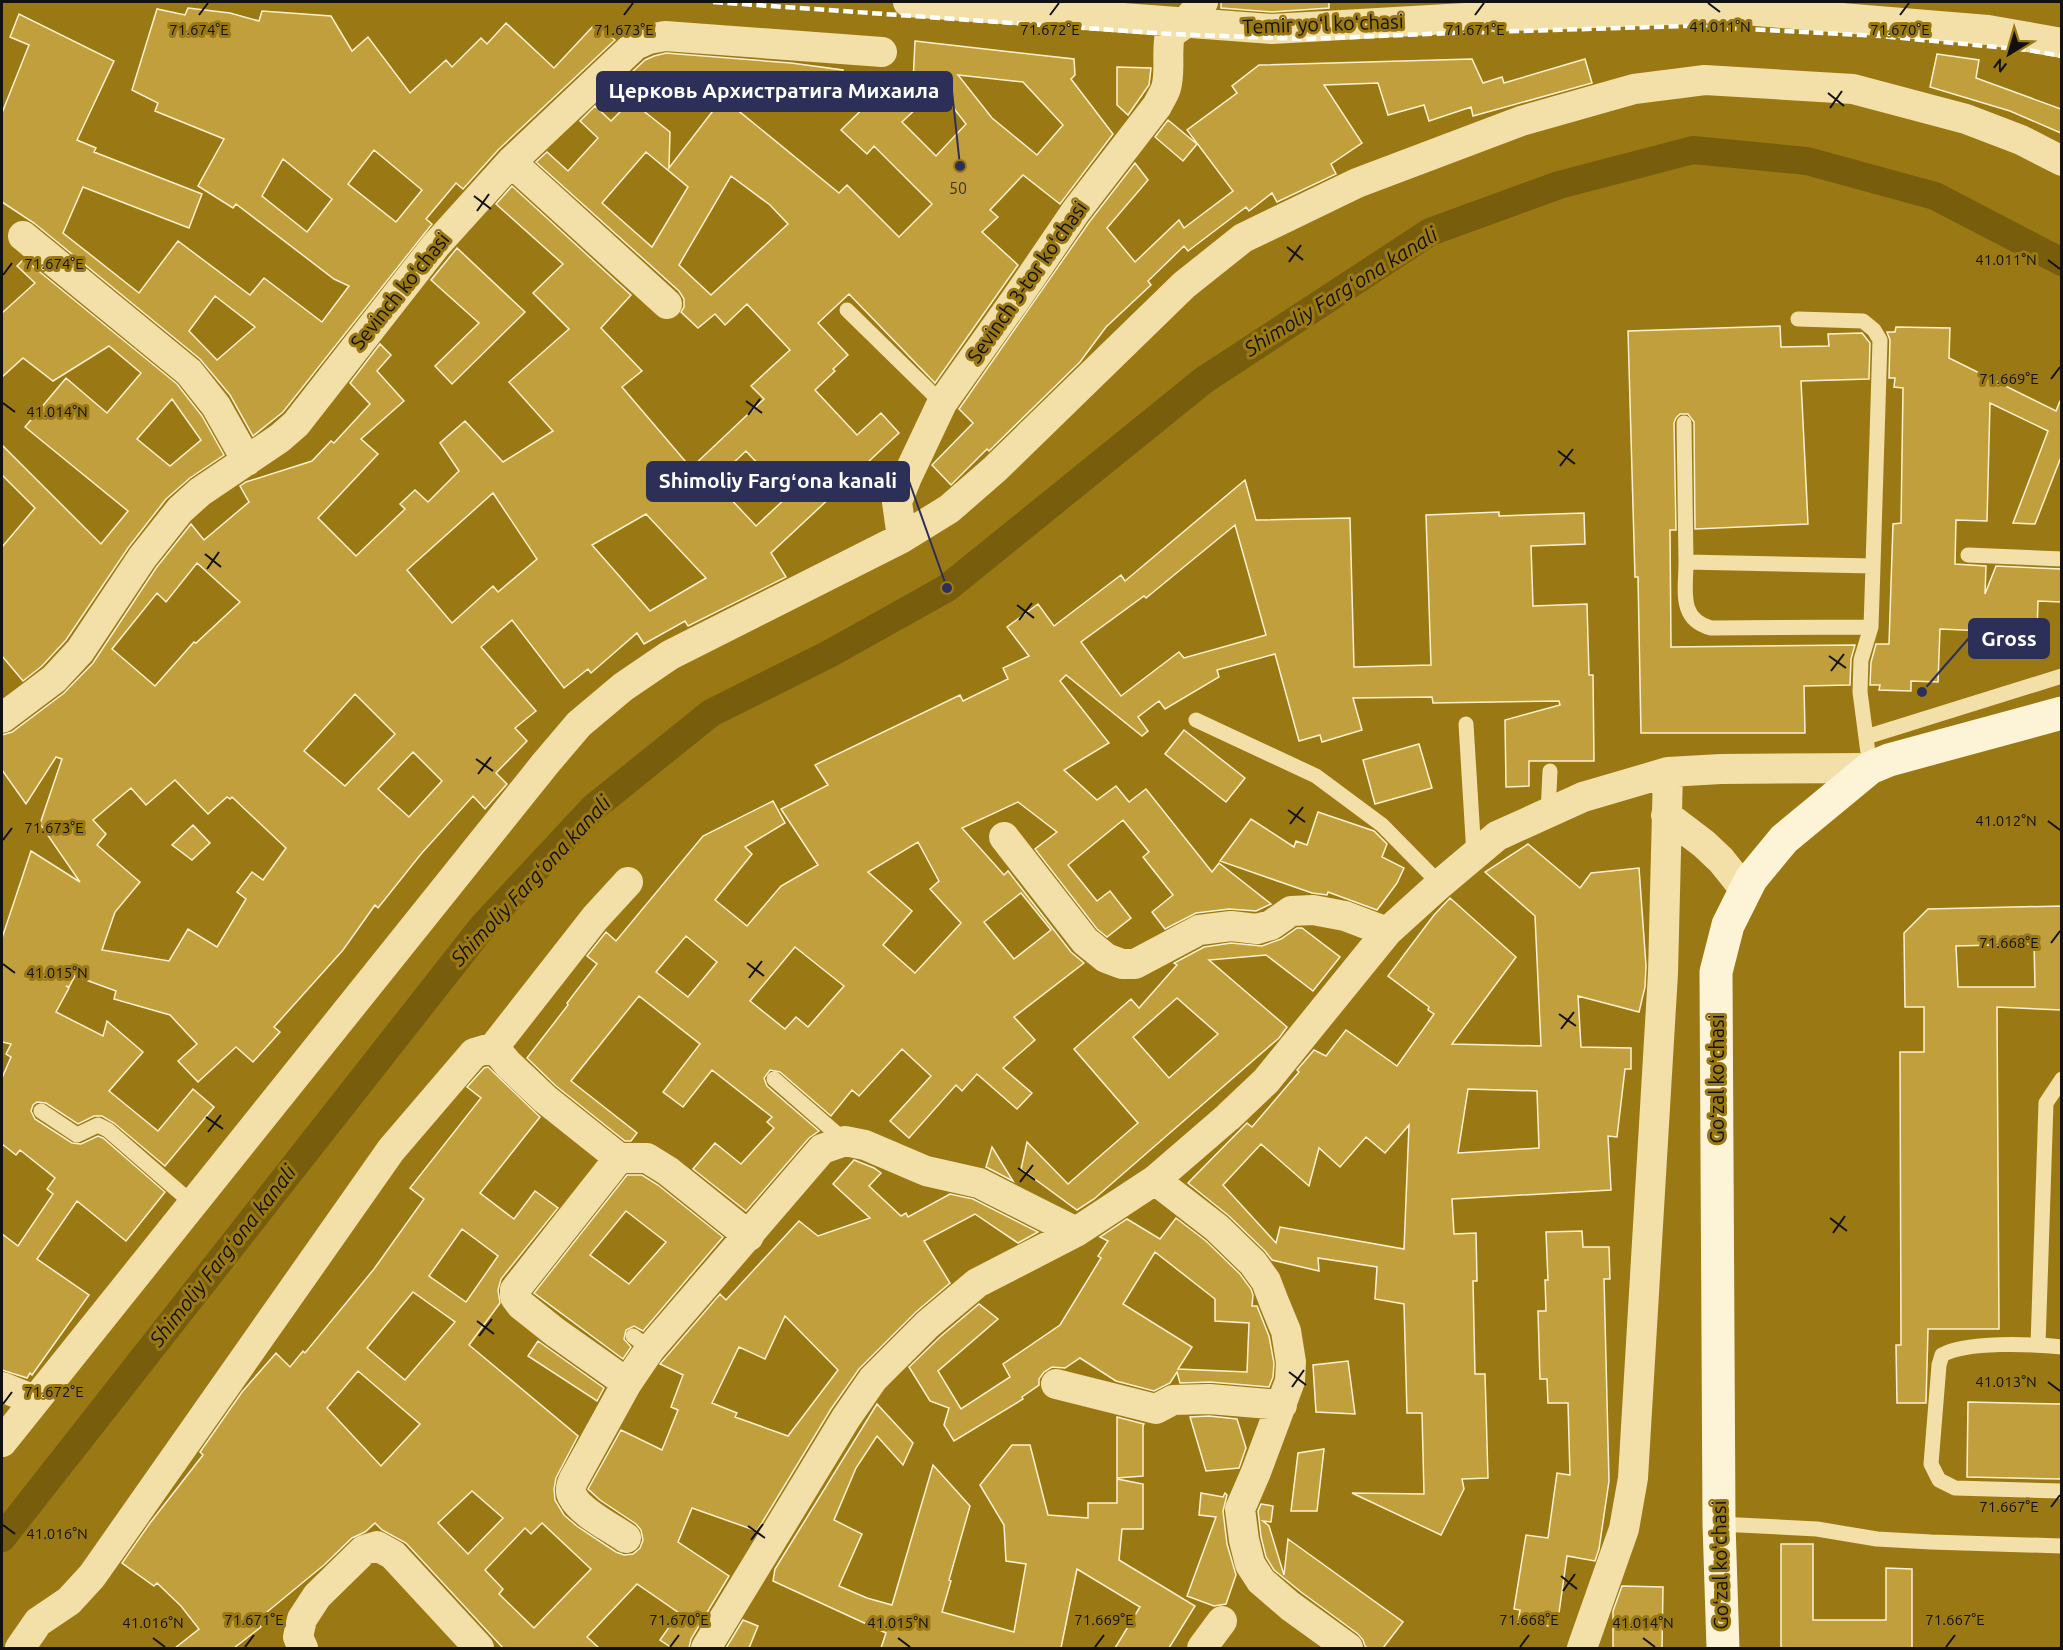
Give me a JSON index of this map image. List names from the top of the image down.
{
  "streets": {
    "main road": ["Goʻzal koʻchasi"],
    "street": ["Temir yoʻl koʻchasi", "Sevinch 3-tor koʻchasi", "Sevinch koʻchasi"]
  },
  "crossings": [
    ["Temir yoʻl koʻchasi", "Sevinch 3-tor koʻchasi"]
  ],
  "water": ["Shimoliy Fargʻona kanali"],
  "places": ["Церковь Архистратига Михаила", "Shimoliy Fargʻona kanali", "Gross"],
  "house_numbers": ["50"],
  "north": "bottom left",
  "coordinates": [
    "41.011°N",
    "71.674°E",
    "71.673°E",
    "71.672°E",
    "71.671°E",
    "71.670°E",
    "71.669°E",
    "41.014°N",
    "41.012°N",
    "71.668°E",
    "41.015°N",
    "41.013°N",
    "71.667°E",
    "41.016°N"
  ]
}
